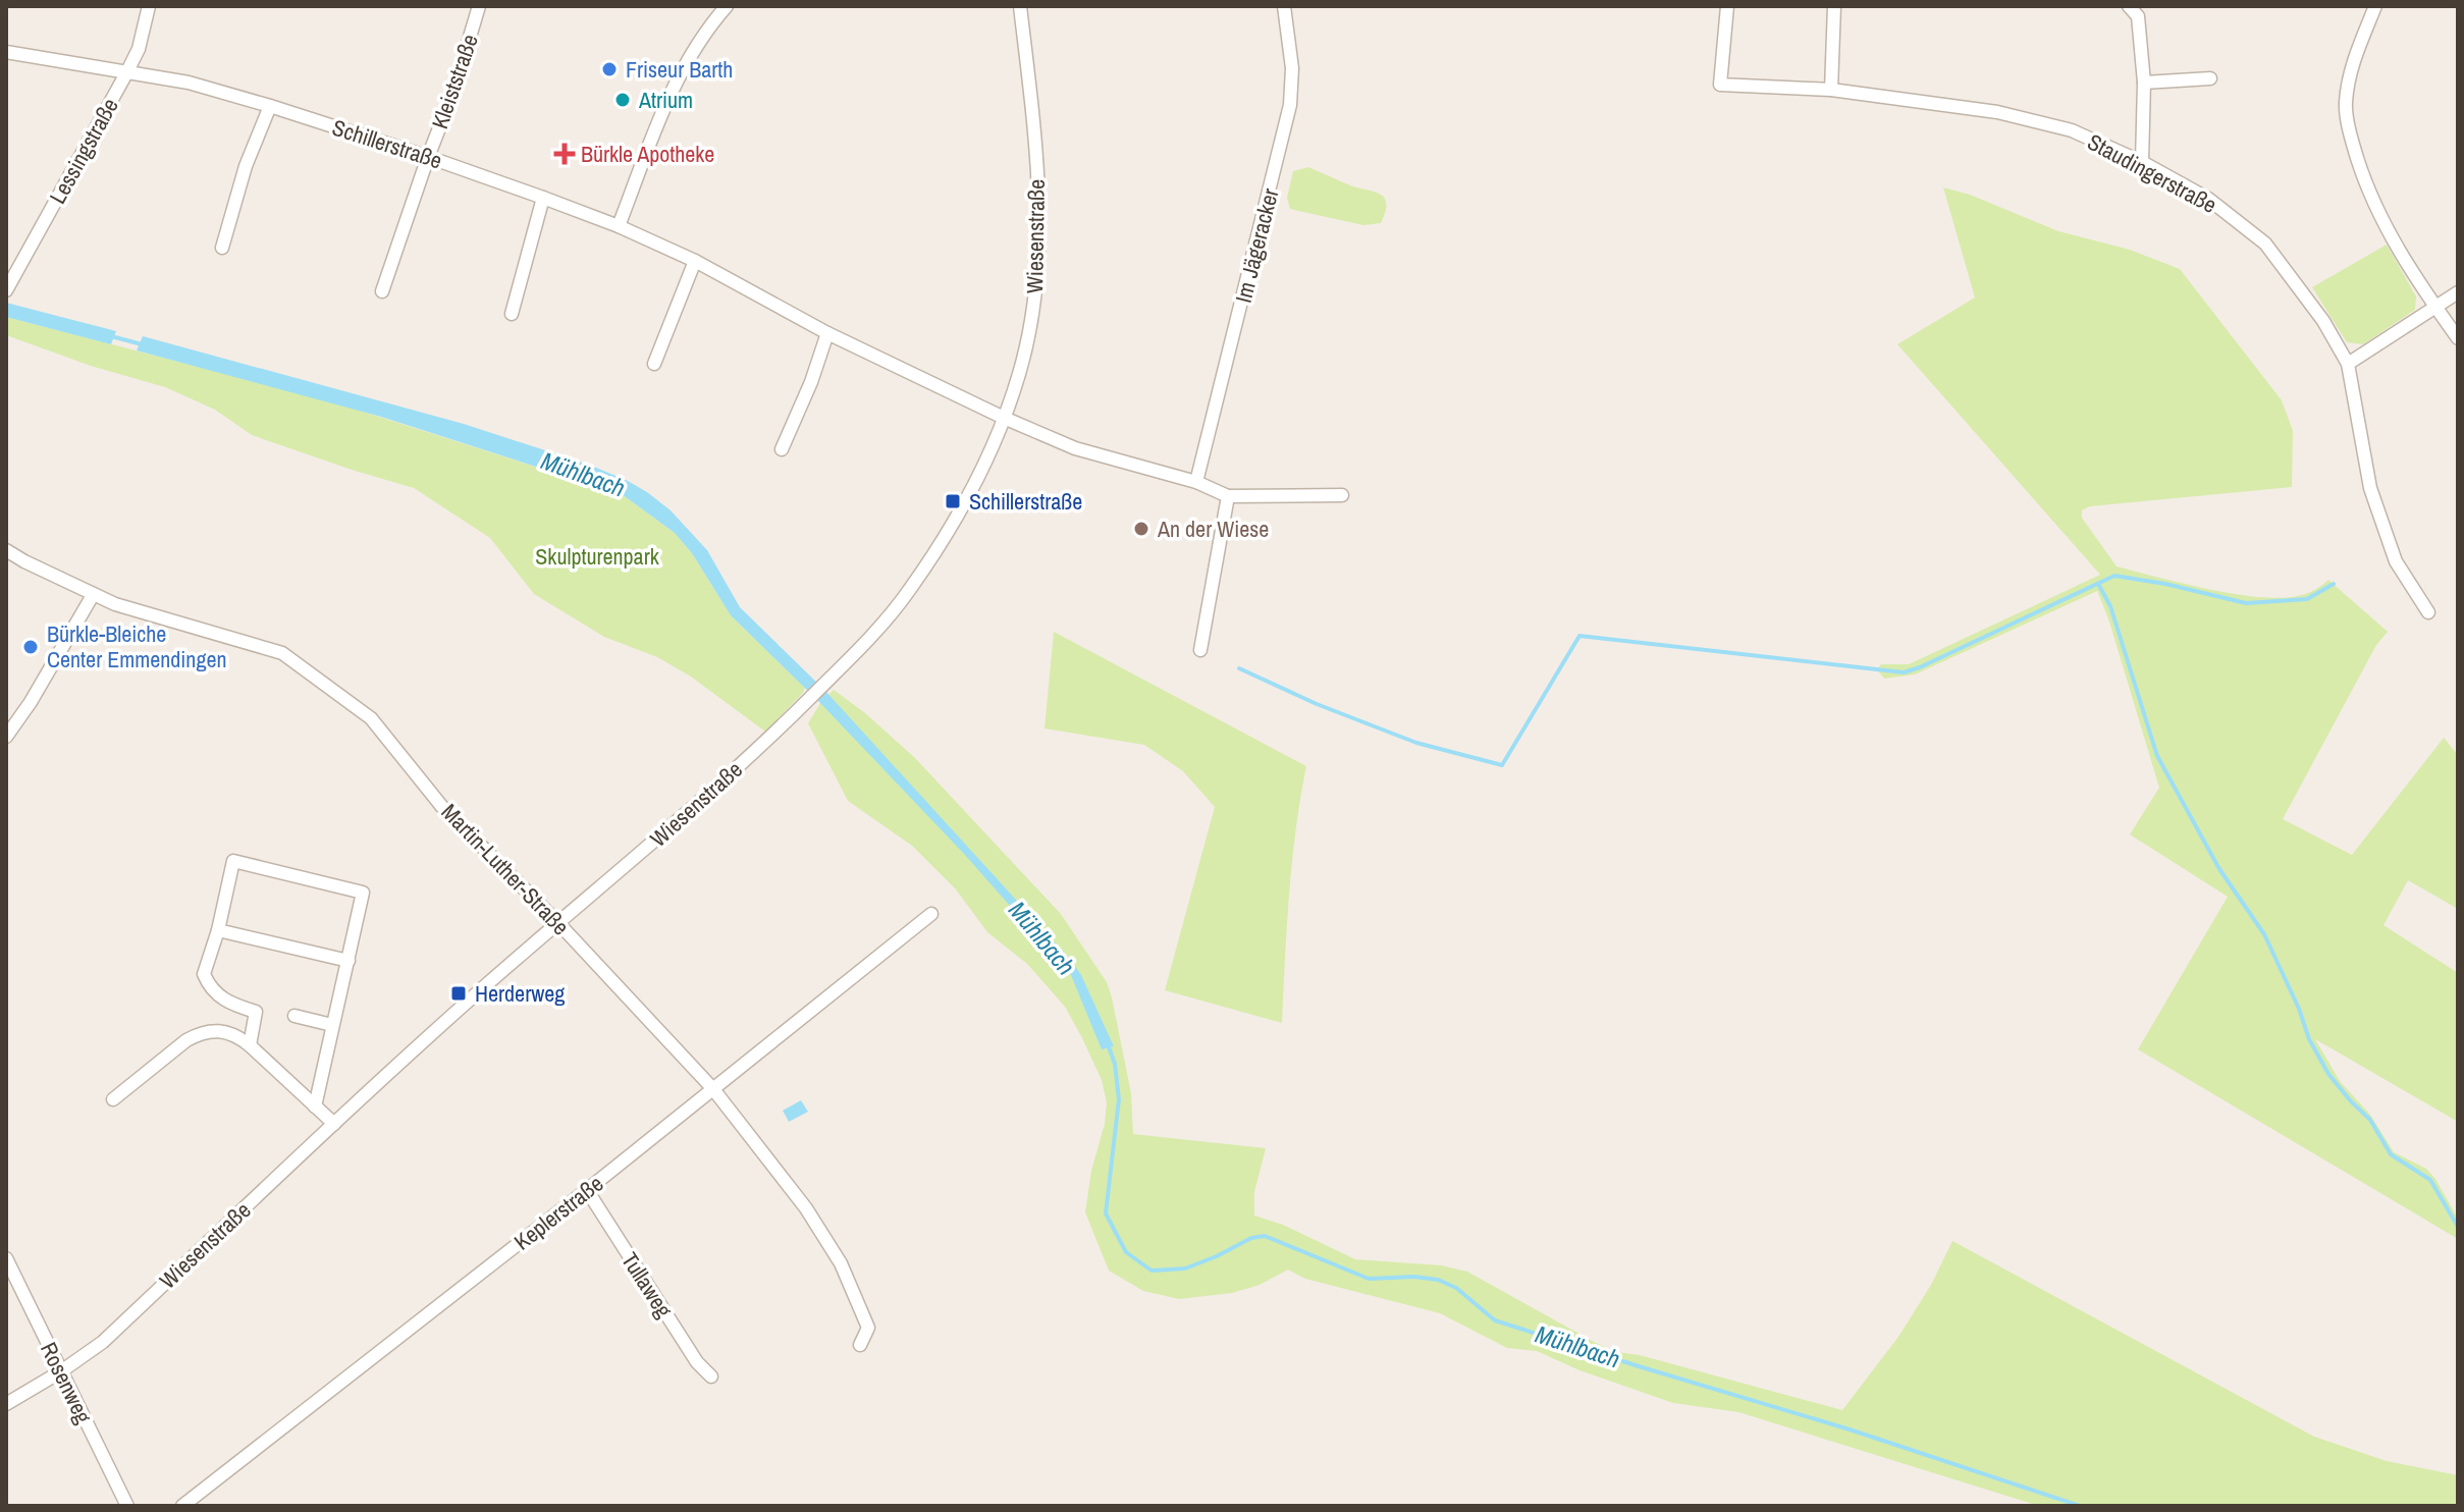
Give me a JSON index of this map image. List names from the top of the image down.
{
  "streets": {
    "street": [
      "Kleiststraße",
      "Schillerstraße",
      "Lessingstraße",
      "Staudingerstraße",
      "Wiesenstraße",
      "Im Jägeracker",
      "Martin-Luther-Straße",
      "Keplerstraße",
      "Tullaweg",
      "Rosenweg"
    ]
  },
  "crossings": [
    ["Kleiststraße", "Schillerstraße"],
    ["Schillerstraße", "Lessingstraße"],
    ["Schillerstraße", "Wiesenstraße"],
    ["Schillerstraße", "Im Jägeracker"],
    ["Wiesenstraße", "Martin-Luther-Straße"],
    ["Wiesenstraße", "Rosenweg"],
    ["Martin-Luther-Straße", "Keplerstraße"],
    ["Keplerstraße", "Tullaweg"]
  ],
  "water": ["Mühlbach"],
  "parks": ["Skulpturenpark"],
  "places": {
    "other": [
      "Friseur Barth",
      "Atrium",
      "An der Wiese",
      "Bürkle-Bleiche Center Emmendingen"
    ],
    "health": ["Bürkle Apotheke"],
    "transit": ["Schillerstraße", "Herderweg"]
  }
}
